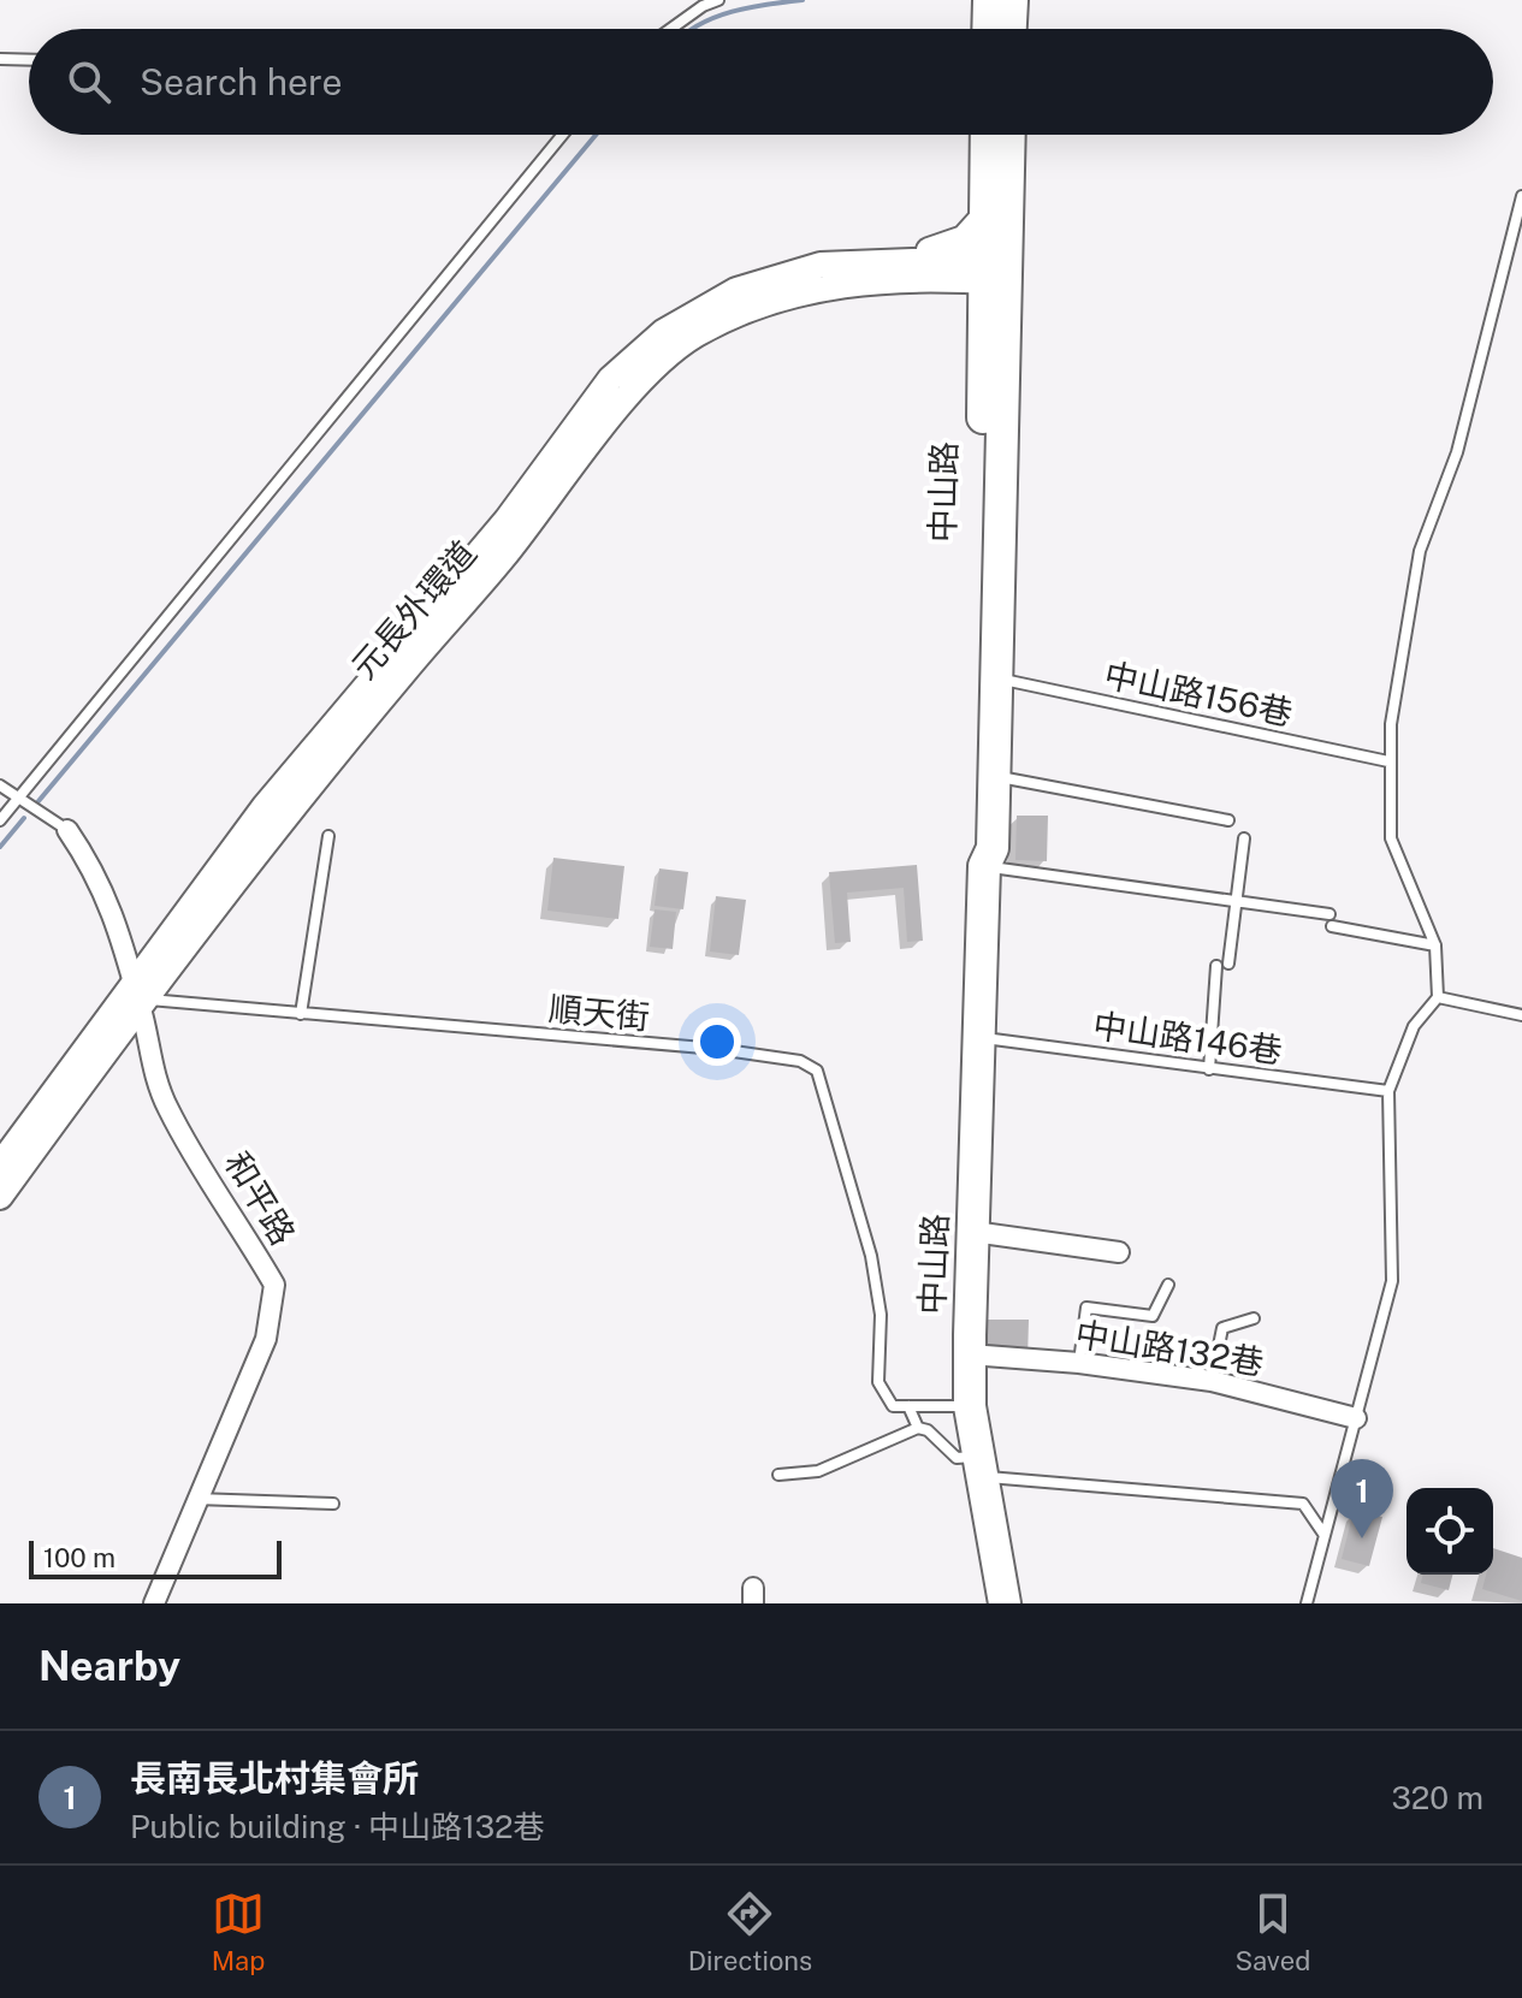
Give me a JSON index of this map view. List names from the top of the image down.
{
  "streets": {
    "main road": ["中山路"],
    "street": ["元長外環道", "和平路", "中山路132巷"],
    "lane": ["中山路156巷", "順天街", "中山路146巷"]
  },
  "crossings": [
    ["中山路", "元長外環道"],
    ["中山路", "中山路156巷"],
    ["中山路", "中山路146巷"],
    ["中山路", "中山路132巷"],
    ["元長外環道", "順天街"],
    ["元長外環道", "和平路"],
    ["順天街", "和平路"]
  ],
  "scale_bar": "100 m",
  "page": {
    "search": "Search here",
    "pins": "1",
    "scale": "100 m",
    "heading": "Nearby",
    "list": [
      {
        "mark": "1",
        "name": "長南長北村集會所",
        "note": "Public building · 中山路132巷",
        "value": "320 m"
      }
    ],
    "nav": ["Map", "Directions", "Saved"]
  }
}
